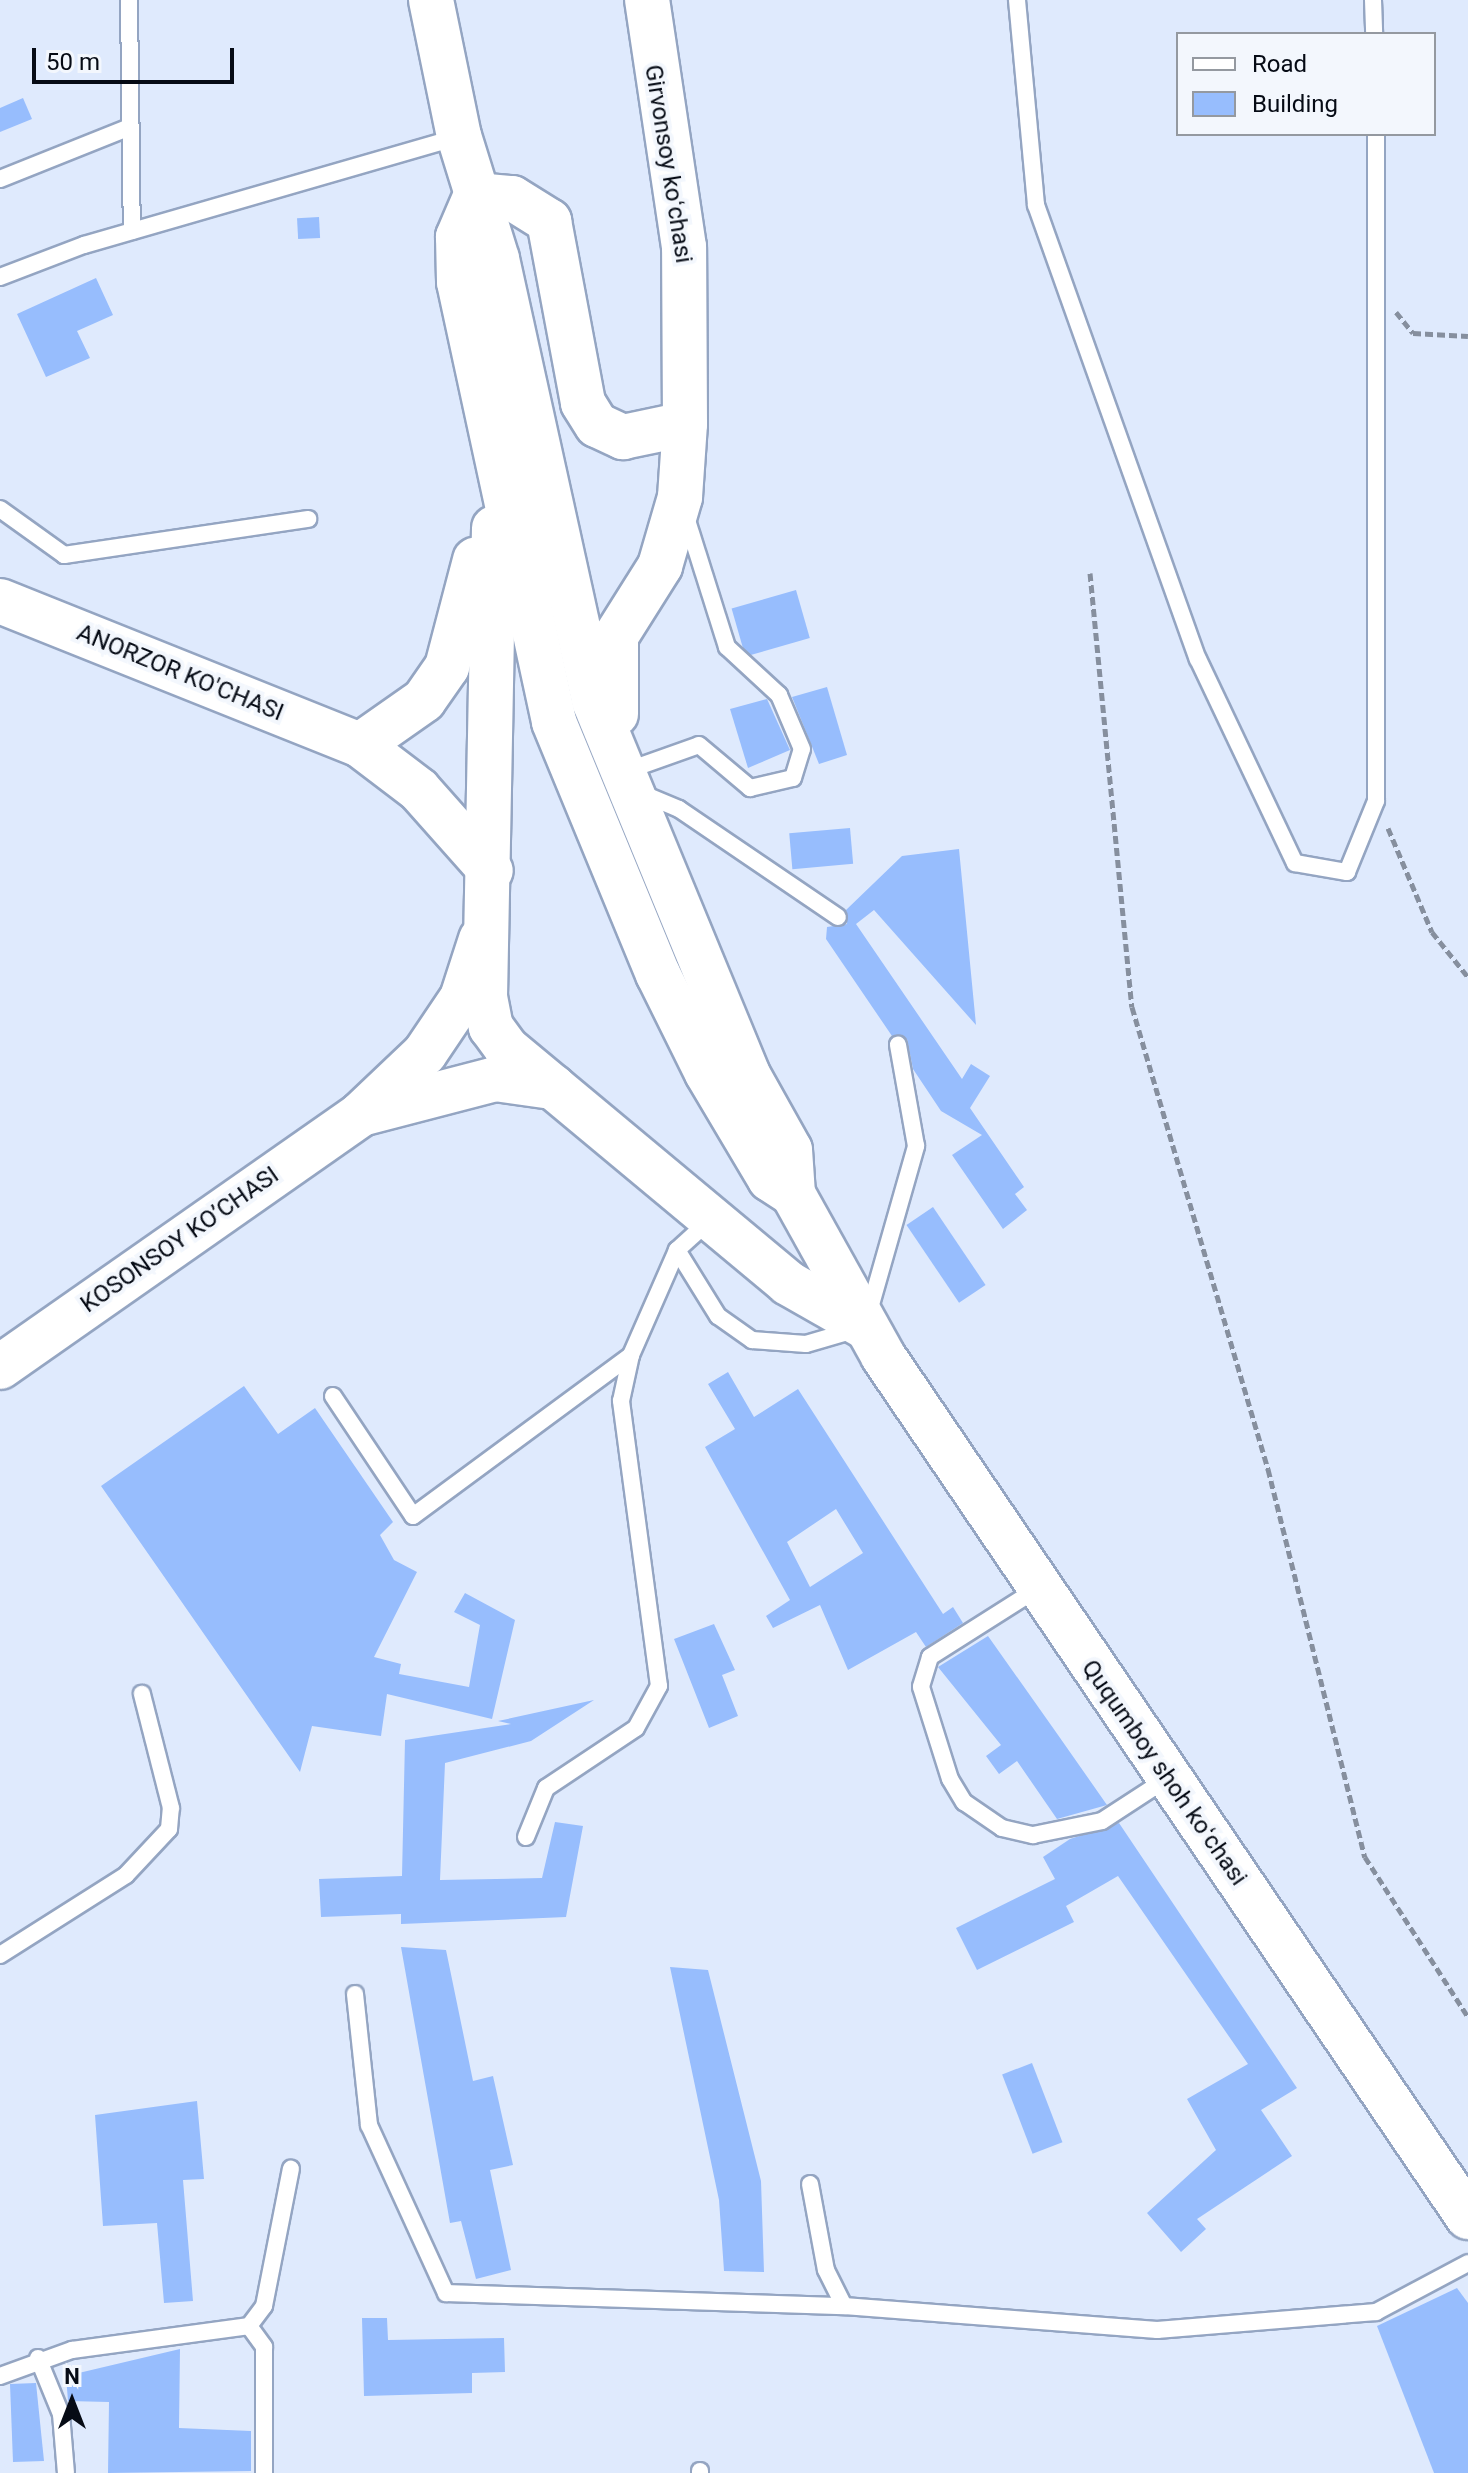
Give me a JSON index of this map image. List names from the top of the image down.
{
  "streets": {
    "main road": [
      "Girvonsoy koʻchasi",
      "ANORZOR KO'CHASI",
      "KOSONSOY KO’CHASI",
      "Ququmboy shoh koʻchasi"
    ]
  },
  "legend": ["Road", "Building"],
  "scale_bar": "50 m",
  "north": "top"
}
